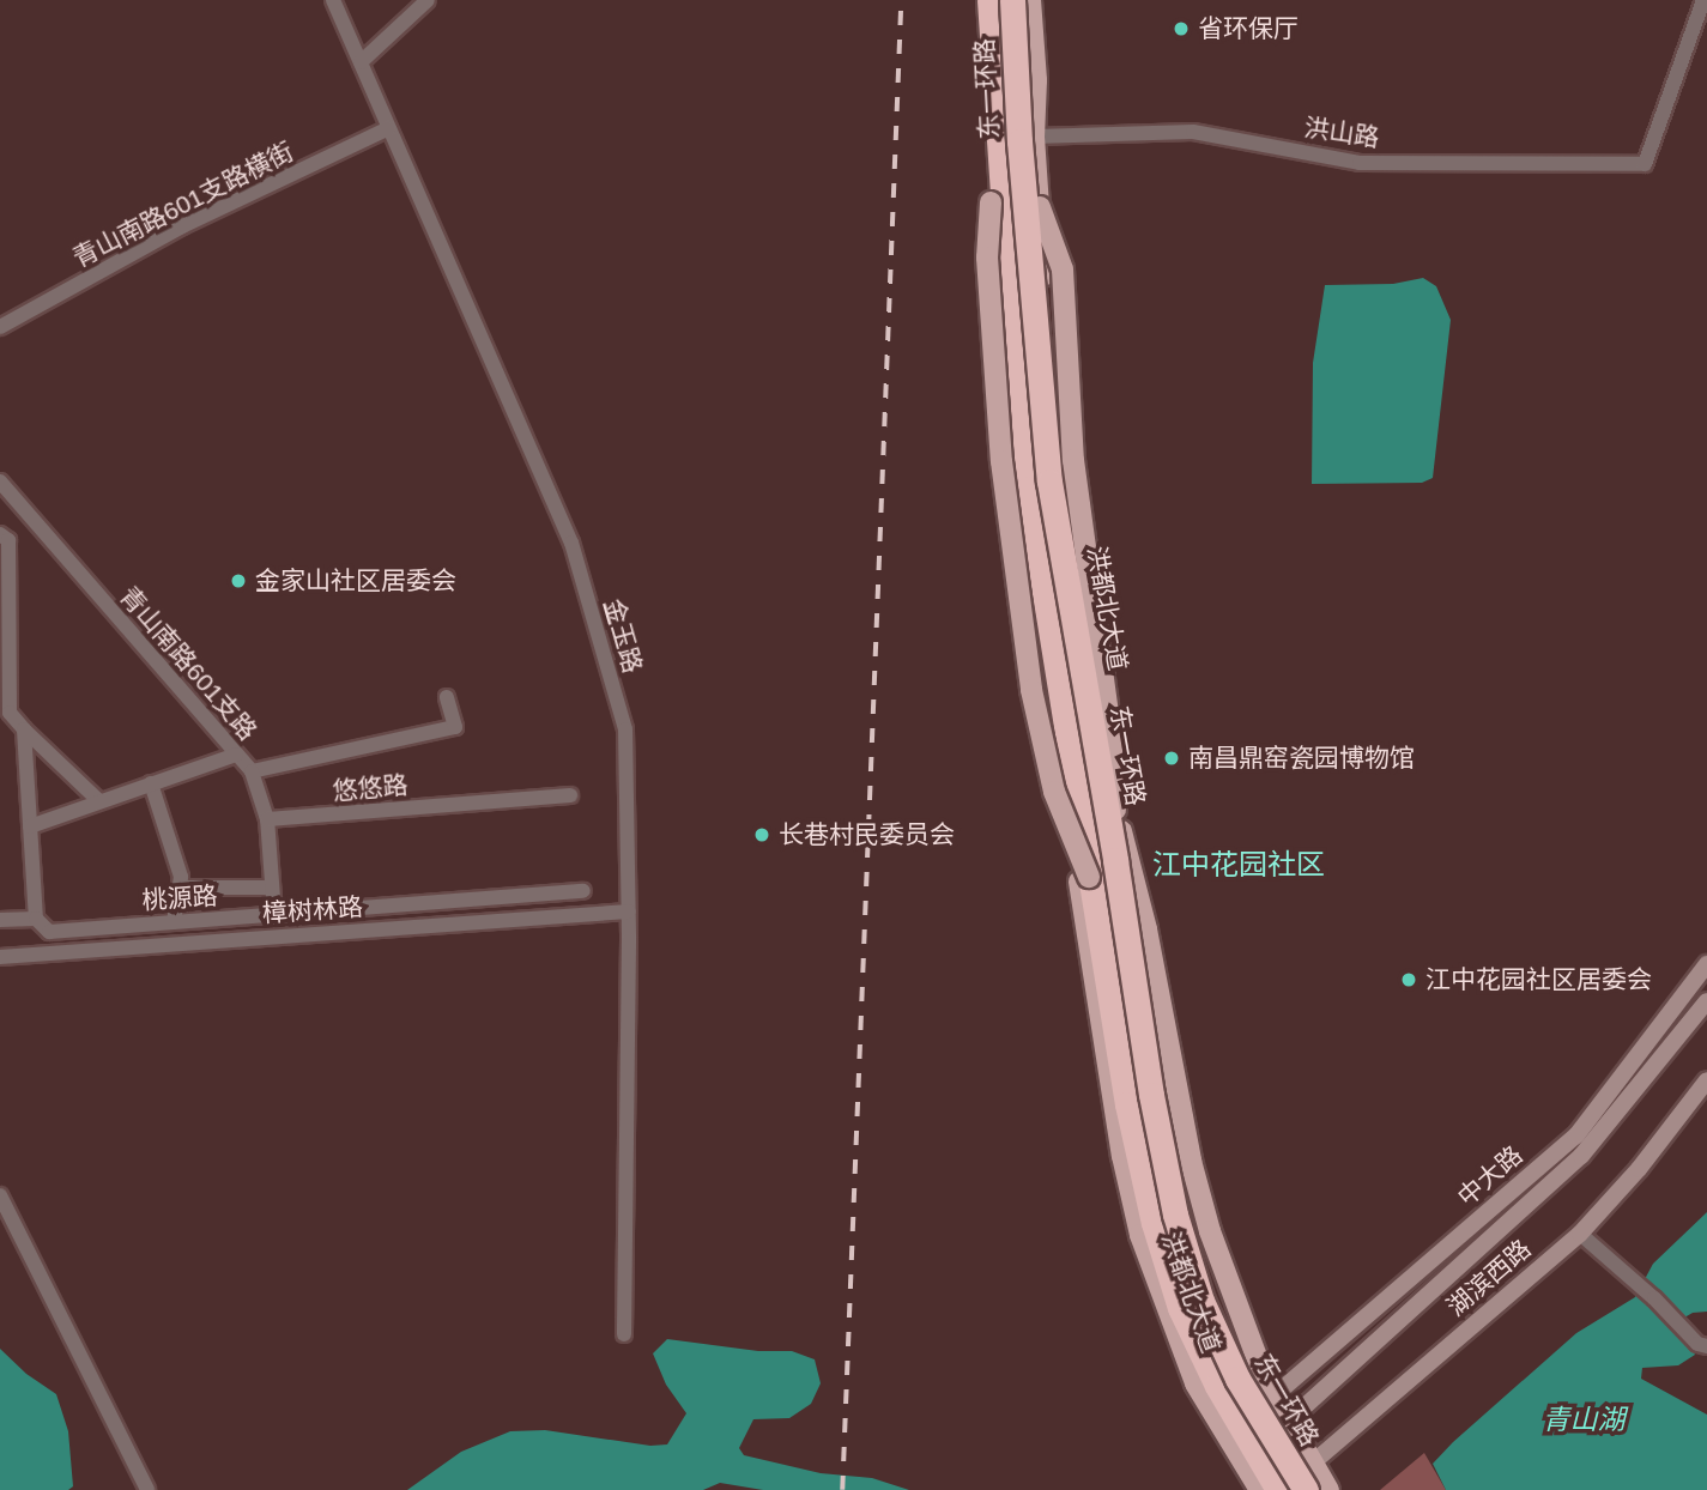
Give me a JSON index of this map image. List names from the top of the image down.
{
  "streets": {
    "highway": ["东一环路"],
    "main road": ["洪都北大道", "中大路", "湖滨西路"],
    "street": [
      "洪山路",
      "青山南路601支路横街",
      "金玉路",
      "青山南路601支路",
      "悠悠路",
      "桃源路",
      "樟树林路"
    ]
  },
  "crossings": [
    ["东一环路", "湖滨西路"],
    ["洪山路", "洪都北大道"],
    ["青山南路601支路横街", "金玉路"],
    ["洪都北大道", "中大路"],
    ["洪都北大道", "湖滨西路"],
    ["金玉路", "樟树林路"]
  ],
  "districts": ["江中花园社区"],
  "water": ["青山湖"],
  "places": [
    "省环保厅",
    "金家山社区居委会",
    "南昌鼎窑瓷园博物馆",
    "长巷村民委员会",
    "江中花园社区居委会"
  ]
}
